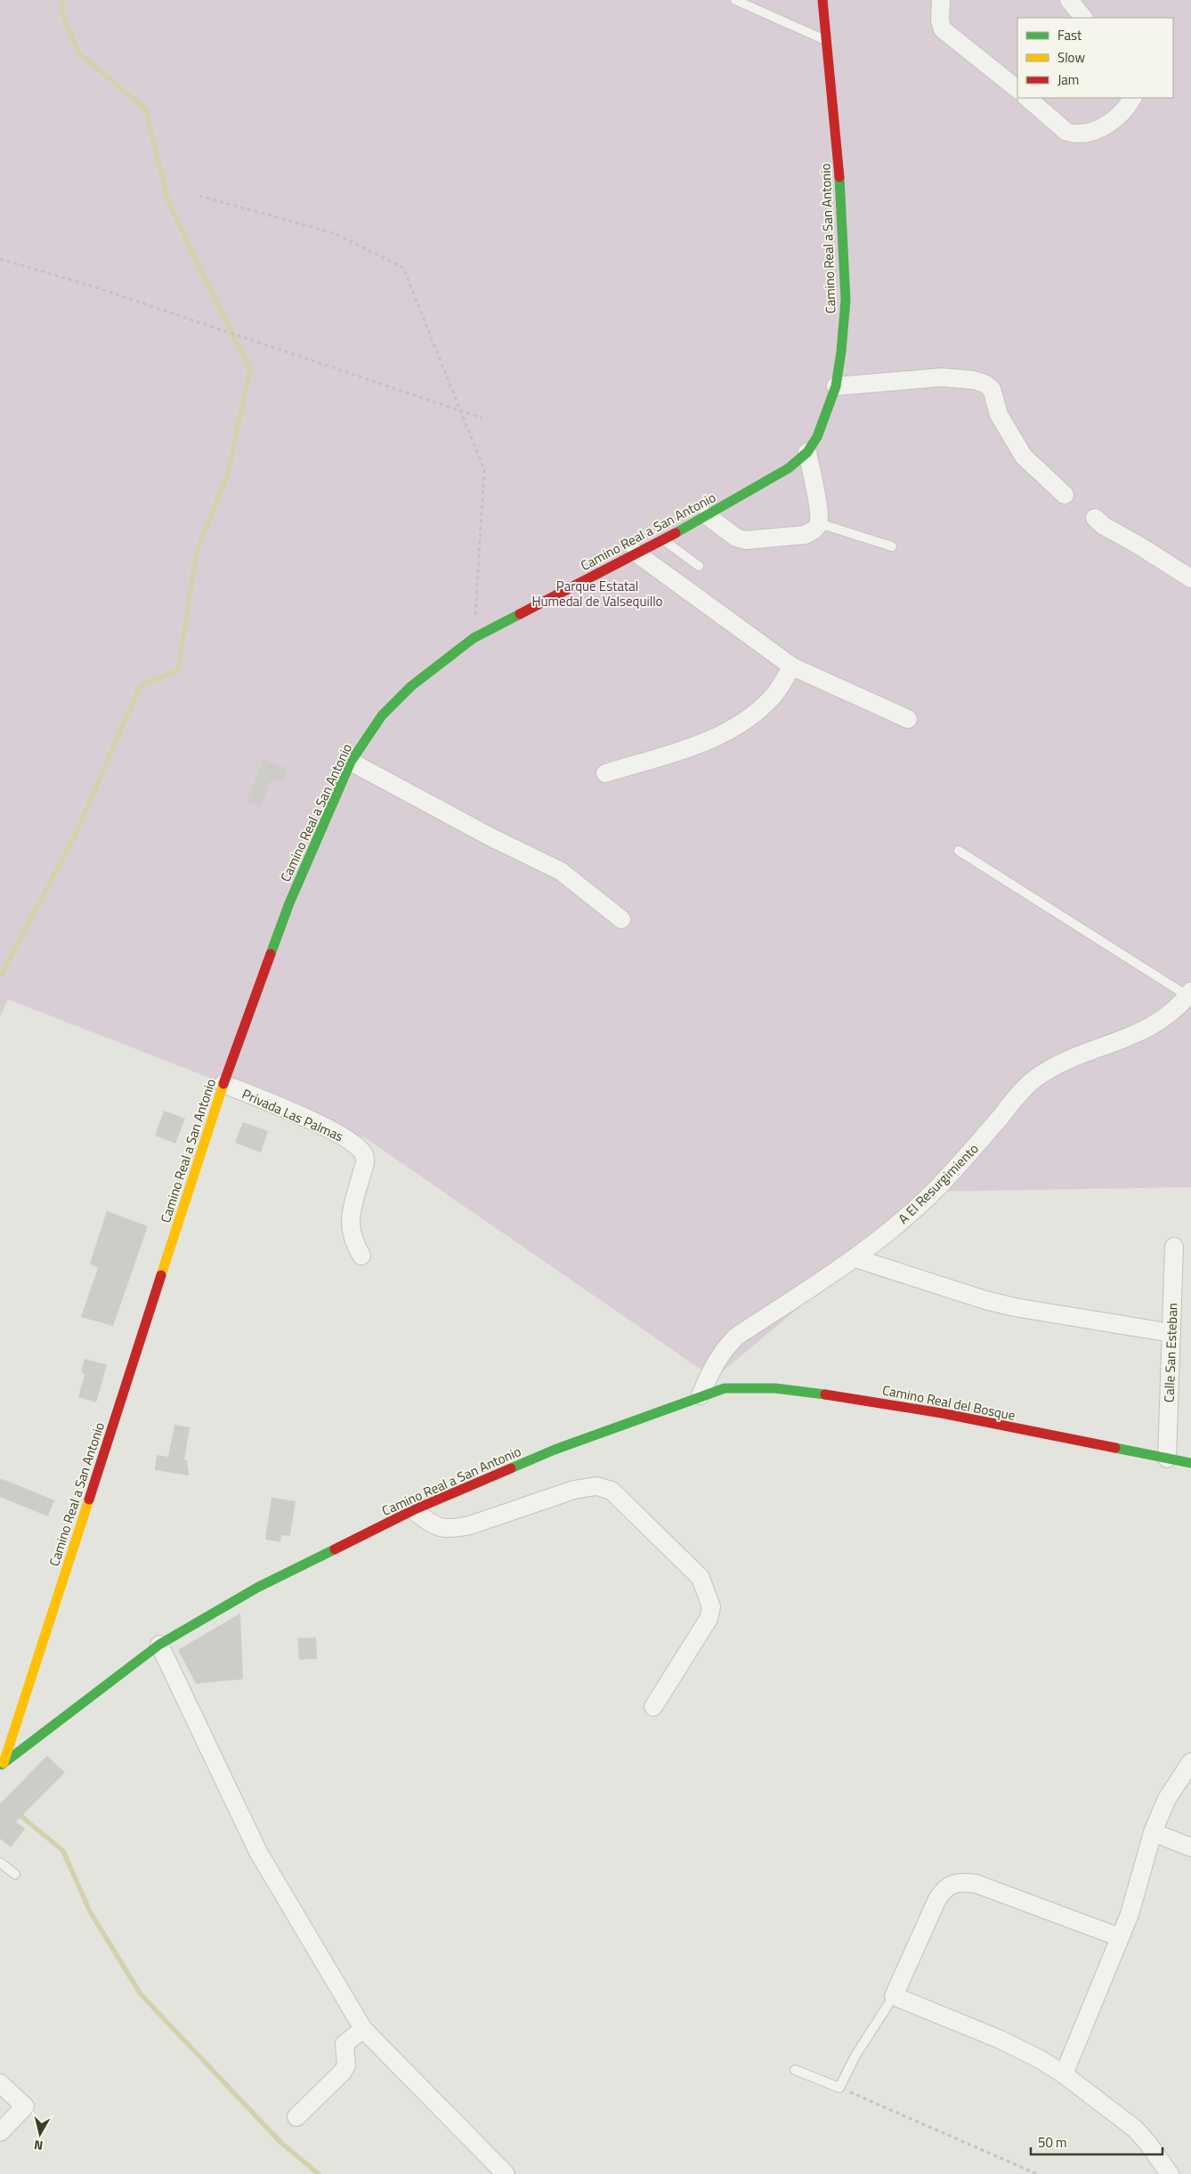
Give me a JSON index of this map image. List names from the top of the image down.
{
  "streets": {
    "street": [
      "Camino Real a San Antonio",
      "Privada Las Palmas",
      "A El Resurgimiento",
      "Calle San Esteban",
      "Camino Real del Bosque"
    ]
  },
  "crossings": [
    ["Camino Real a San Antonio", "Privada Las Palmas"],
    ["Camino Real a San Antonio", "A El Resurgimiento"],
    ["Camino Real a San Antonio", "Camino Real del Bosque"],
    ["A El Resurgimiento", "Camino Real del Bosque"],
    ["Calle San Esteban", "Camino Real del Bosque"]
  ],
  "parks": ["Parque Estatal Humedal de Valsequillo"],
  "legend": ["Fast", "Slow", "Jam"],
  "scale_bar": "50 m",
  "north": "bottom"
}
